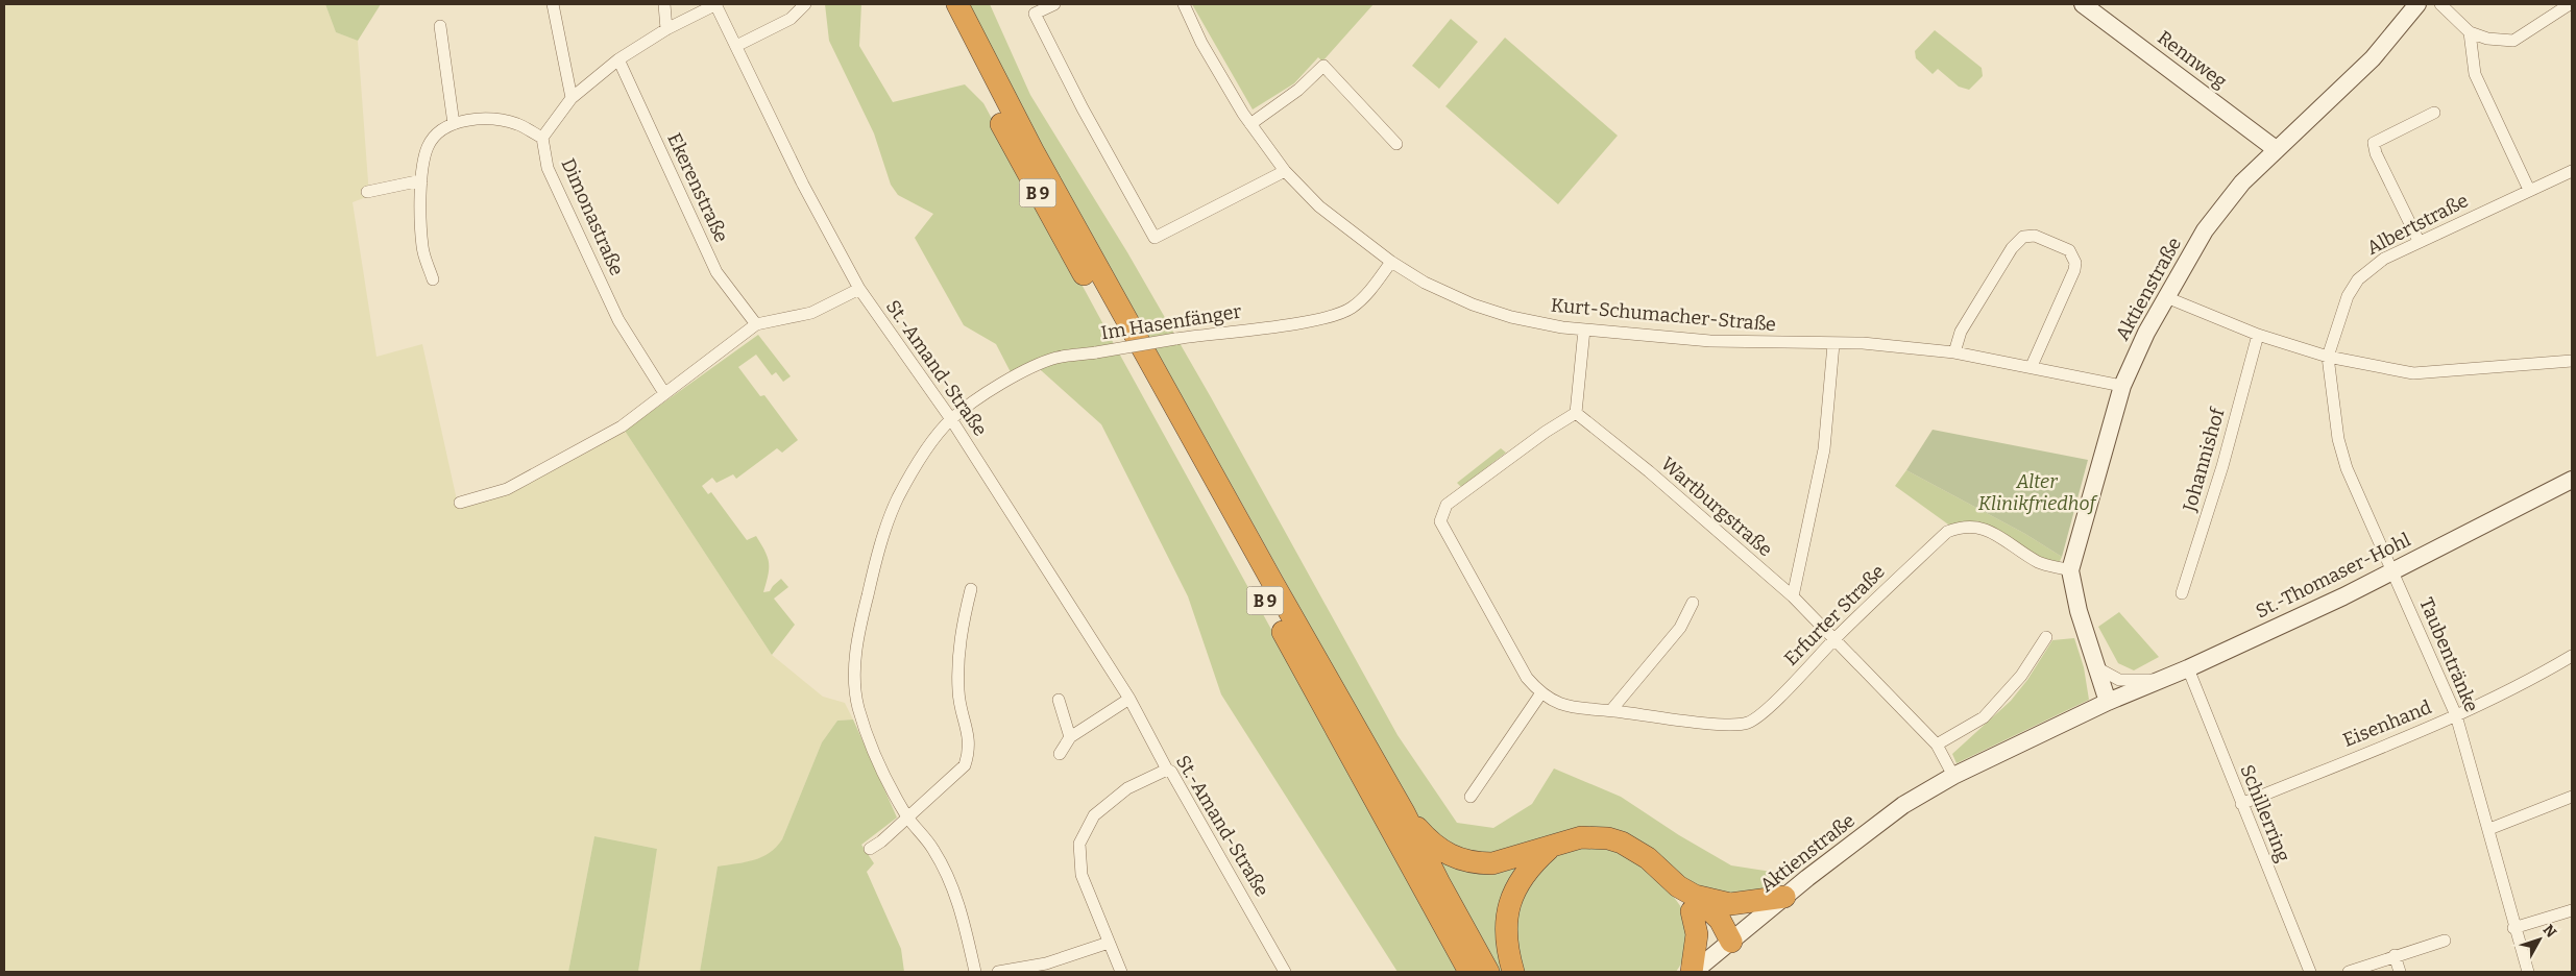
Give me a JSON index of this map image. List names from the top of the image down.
{
  "streets": {
    "highway": ["B 9"],
    "street": [
      "Rennweg",
      "Ekerenstraße",
      "Dimonastraße",
      "Albertstraße",
      "Aktienstraße",
      "Kurt-Schumacher-Straße",
      "Im Hasenfänger",
      "St.-Amand-Straße",
      "Johannishof",
      "Wartburgstraße",
      "St.-Thomaser-Hohl",
      "Erfurter Straße",
      "Taubentränke",
      "Eisenhand",
      "Schillerring"
    ]
  },
  "crossings": [
    ["Rennweg", "Aktienstraße"],
    ["Albertstraße", "Taubentränke"],
    ["Aktienstraße", "Kurt-Schumacher-Straße"],
    ["Aktienstraße", "St.-Thomaser-Hohl"],
    ["Aktienstraße", "Erfurter Straße"],
    ["Kurt-Schumacher-Straße", "Im Hasenfänger"],
    ["Im Hasenfänger", "St.-Amand-Straße"],
    ["Wartburgstraße", "Erfurter Straße"],
    ["St.-Thomaser-Hohl", "Taubentränke"],
    ["St.-Thomaser-Hohl", "Schillerring"],
    ["Taubentränke", "Eisenhand"],
    ["Eisenhand", "Schillerring"]
  ],
  "parks": ["Alter Klinikfriedhof"],
  "north": "top right"
}
